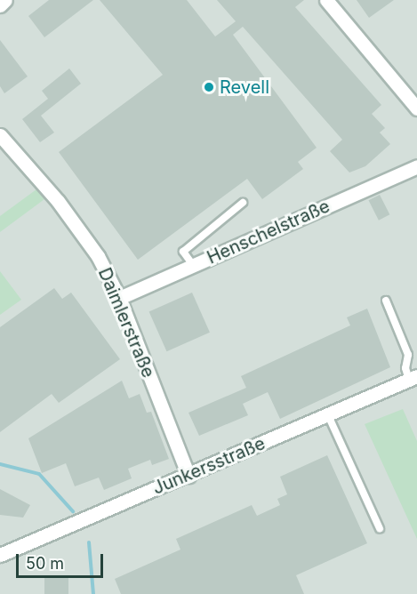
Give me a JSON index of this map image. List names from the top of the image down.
{
  "streets": {
    "street": ["Henschelstraße", "Daimlerstraße", "Junkersstraße"]
  },
  "crossings": [
    ["Henschelstraße", "Daimlerstraße"],
    ["Daimlerstraße", "Junkersstraße"]
  ],
  "places": ["Revell"],
  "scale_bar": "50 m"
}
